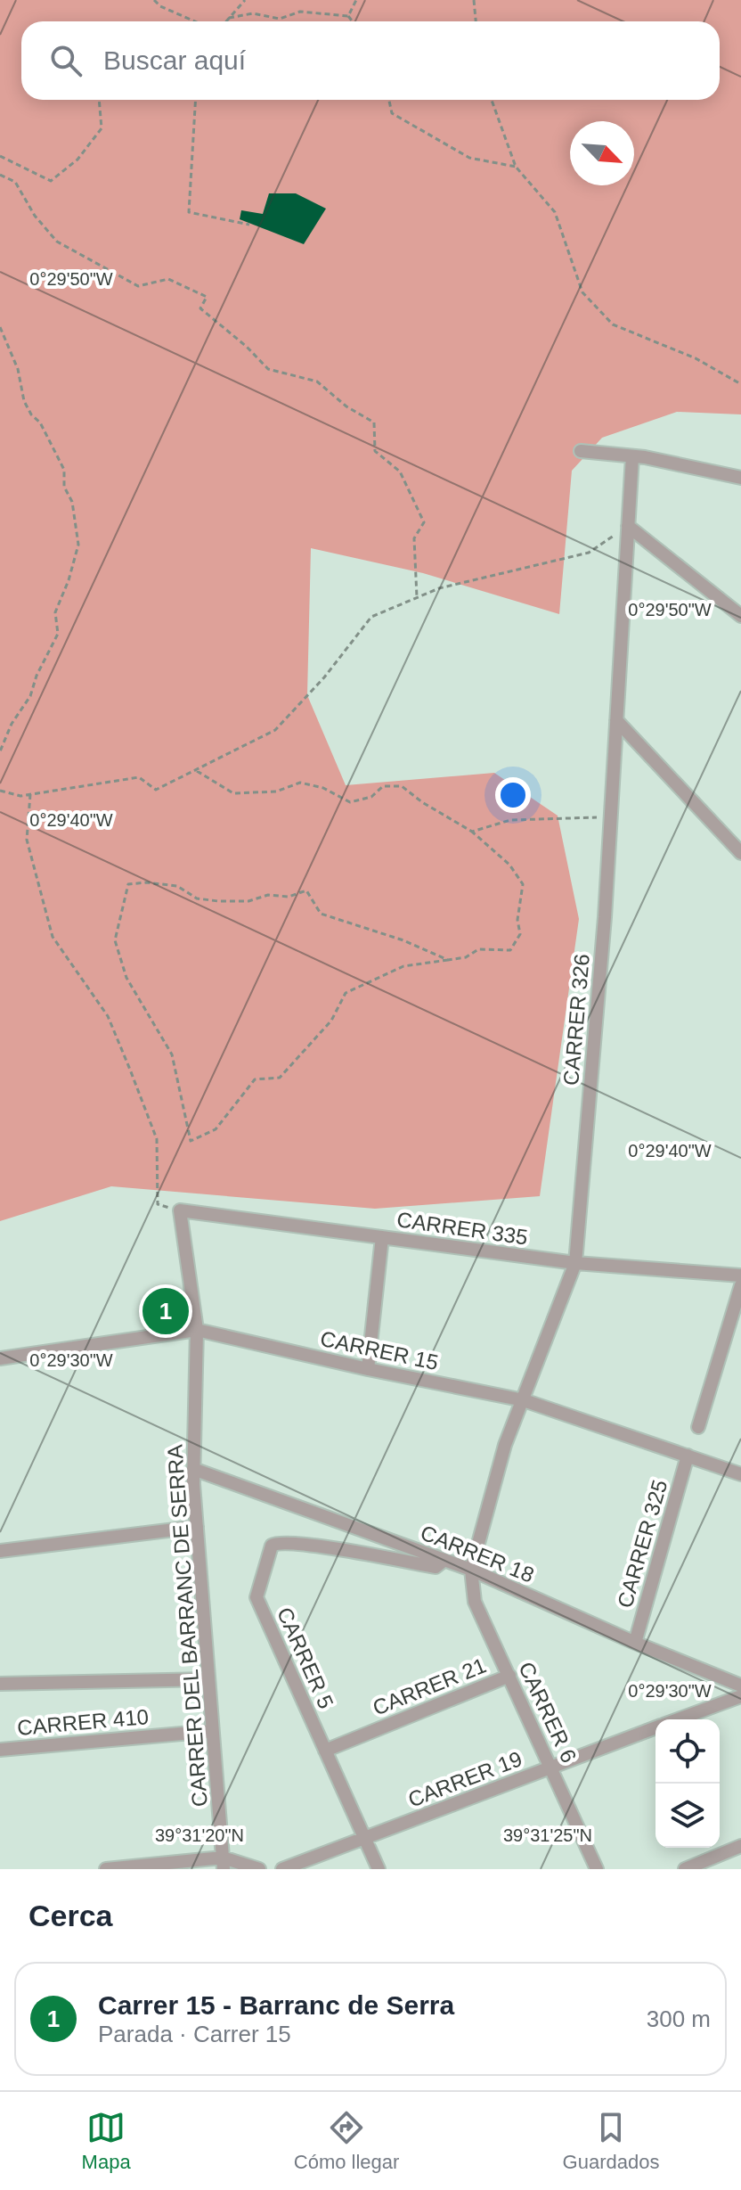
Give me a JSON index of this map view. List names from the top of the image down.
{
  "streets": {
    "street": [
      "CARRER 326",
      "CARRER 335",
      "CARRER 15",
      "CARRER 325",
      "CARRER 18",
      "CARRER DEL BARRANC DE SERRA",
      "CARRER 5",
      "CARRER 21",
      "CARRER 6",
      "CARRER 410",
      "CARRER 19"
    ]
  },
  "crossings": [
    ["CARRER 326", "CARRER 335"],
    ["CARRER 326", "CARRER 15"],
    ["CARRER 326", "CARRER 18"],
    ["CARRER 326", "CARRER 6"],
    ["CARRER 335", "CARRER DEL BARRANC DE SERRA"],
    ["CARRER 15", "CARRER 325"],
    ["CARRER 15", "CARRER DEL BARRANC DE SERRA"],
    ["CARRER 325", "CARRER 18"],
    ["CARRER 18", "CARRER DEL BARRANC DE SERRA"],
    ["CARRER 18", "CARRER 5"],
    ["CARRER 18", "CARRER 6"],
    ["CARRER DEL BARRANC DE SERRA", "CARRER 410"],
    ["CARRER 5", "CARRER 21"],
    ["CARRER 5", "CARRER 19"],
    ["CARRER 21", "CARRER 6"],
    ["CARRER 6", "CARRER 19"]
  ],
  "north": "bottom right",
  "page": {
    "search": "Buscar aquí",
    "pins": "1",
    "heading": "Cerca",
    "list": [
      {
        "mark": "1",
        "name": "Carrer 15 - Barranc de Serra",
        "note": "Parada · Carrer 15",
        "value": "300 m"
      }
    ],
    "nav": ["Mapa", "Cómo llegar", "Guardados"]
  },
  "coordinates": [
    "0°29'50\"W",
    "0°29'40\"W",
    "0°29'30\"W",
    "39°31'20\"N",
    "39°31'25\"N"
  ]
}
